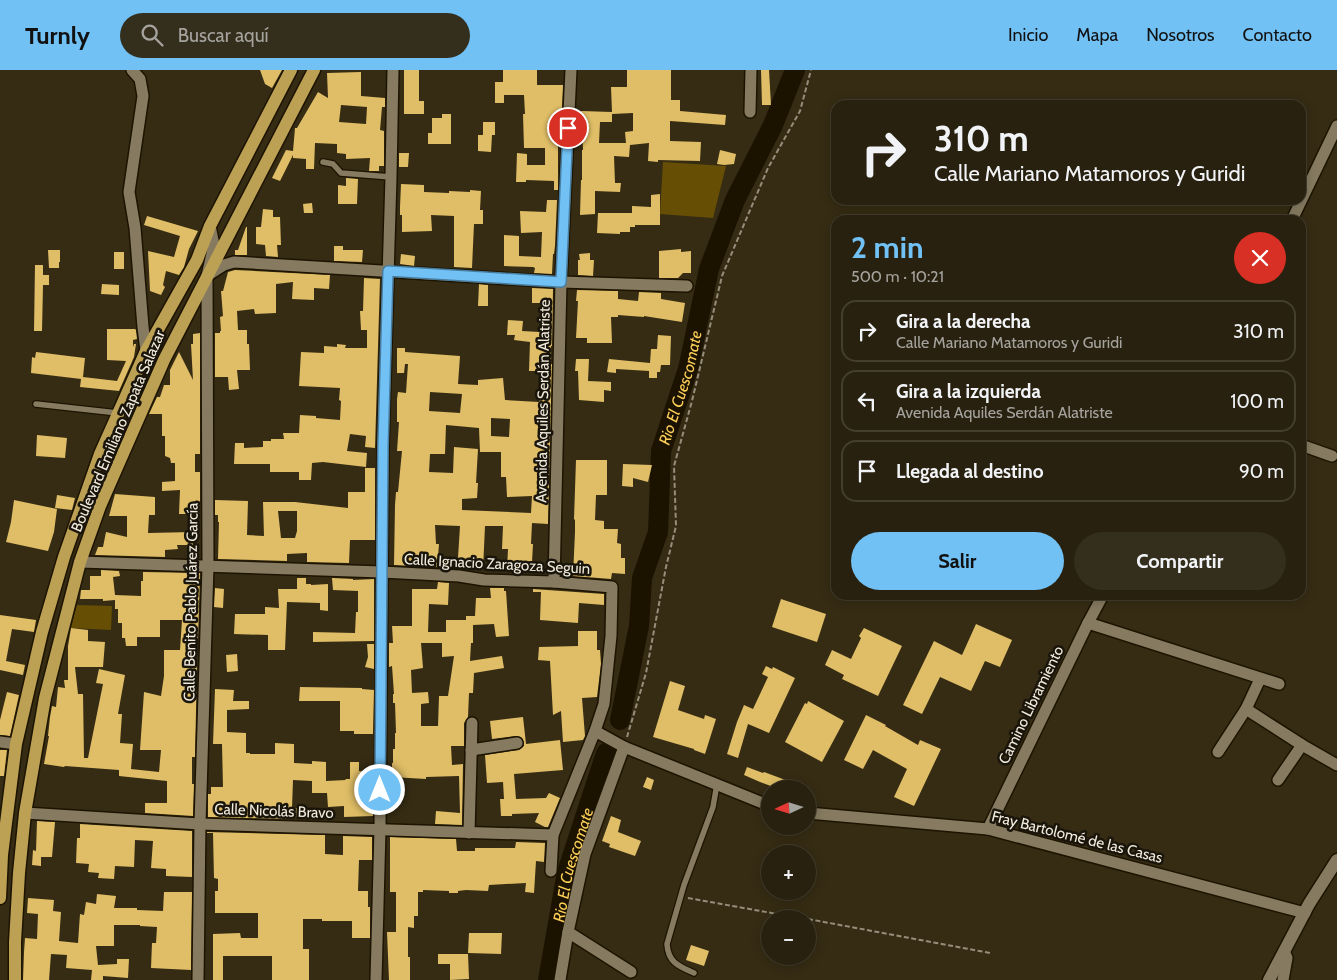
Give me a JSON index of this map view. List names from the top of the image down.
{
  "streets": {
    "main road": ["Boulevard Emiliano Zapata Salazar"],
    "street": [
      "Avenida Aquiles Serdán Alatriste",
      "Calle Ignacio Zaragoza Seguin",
      "Calle Benito Pablo Juárez García",
      "Camino Libramiento",
      "Calle Nicolás Bravo",
      "Fray Bartolomé de las Casas"
    ]
  },
  "crossings": [
    ["Avenida Aquiles Serdán Alatriste", "Calle Ignacio Zaragoza Seguin"],
    ["Boulevard Emiliano Zapata Salazar", "Calle Ignacio Zaragoza Seguin"],
    ["Boulevard Emiliano Zapata Salazar", "Calle Benito Pablo Juárez García"],
    ["Boulevard Emiliano Zapata Salazar", "Calle Nicolás Bravo"],
    ["Calle Ignacio Zaragoza Seguin", "Calle Benito Pablo Juárez García"],
    ["Calle Benito Pablo Juárez García", "Calle Nicolás Bravo"],
    ["Camino Libramiento", "Fray Bartolomé de las Casas"]
  ],
  "water": ["Rio El Cuescomate"],
  "north": "left",
  "page": {
    "header": "Turnly",
    "search": "Buscar aquí",
    "nav": [
      "Inicio",
      "Mapa",
      "Nosotros",
      "Contacto"
    ],
    "turn": ["310 m", "Calle Mariano Matamoros y Guridi"],
    "heading": ["2 min", "500 m · 10:21"],
    "list": [
      {
        "name": "Gira a la derecha",
        "note": "Calle Mariano Matamoros y Guridi",
        "value": "310 m"
      },
      {
        "name": "Gira a la izquierda",
        "note": "Avenida Aquiles Serdán Alatriste",
        "value": "100 m"
      },
      {
        "name": "Llegada al destino",
        "value": "90 m"
      }
    ],
    "buttons": ["Salir", "Compartir"],
    "map_buttons": ["+", "−"]
  }
}
